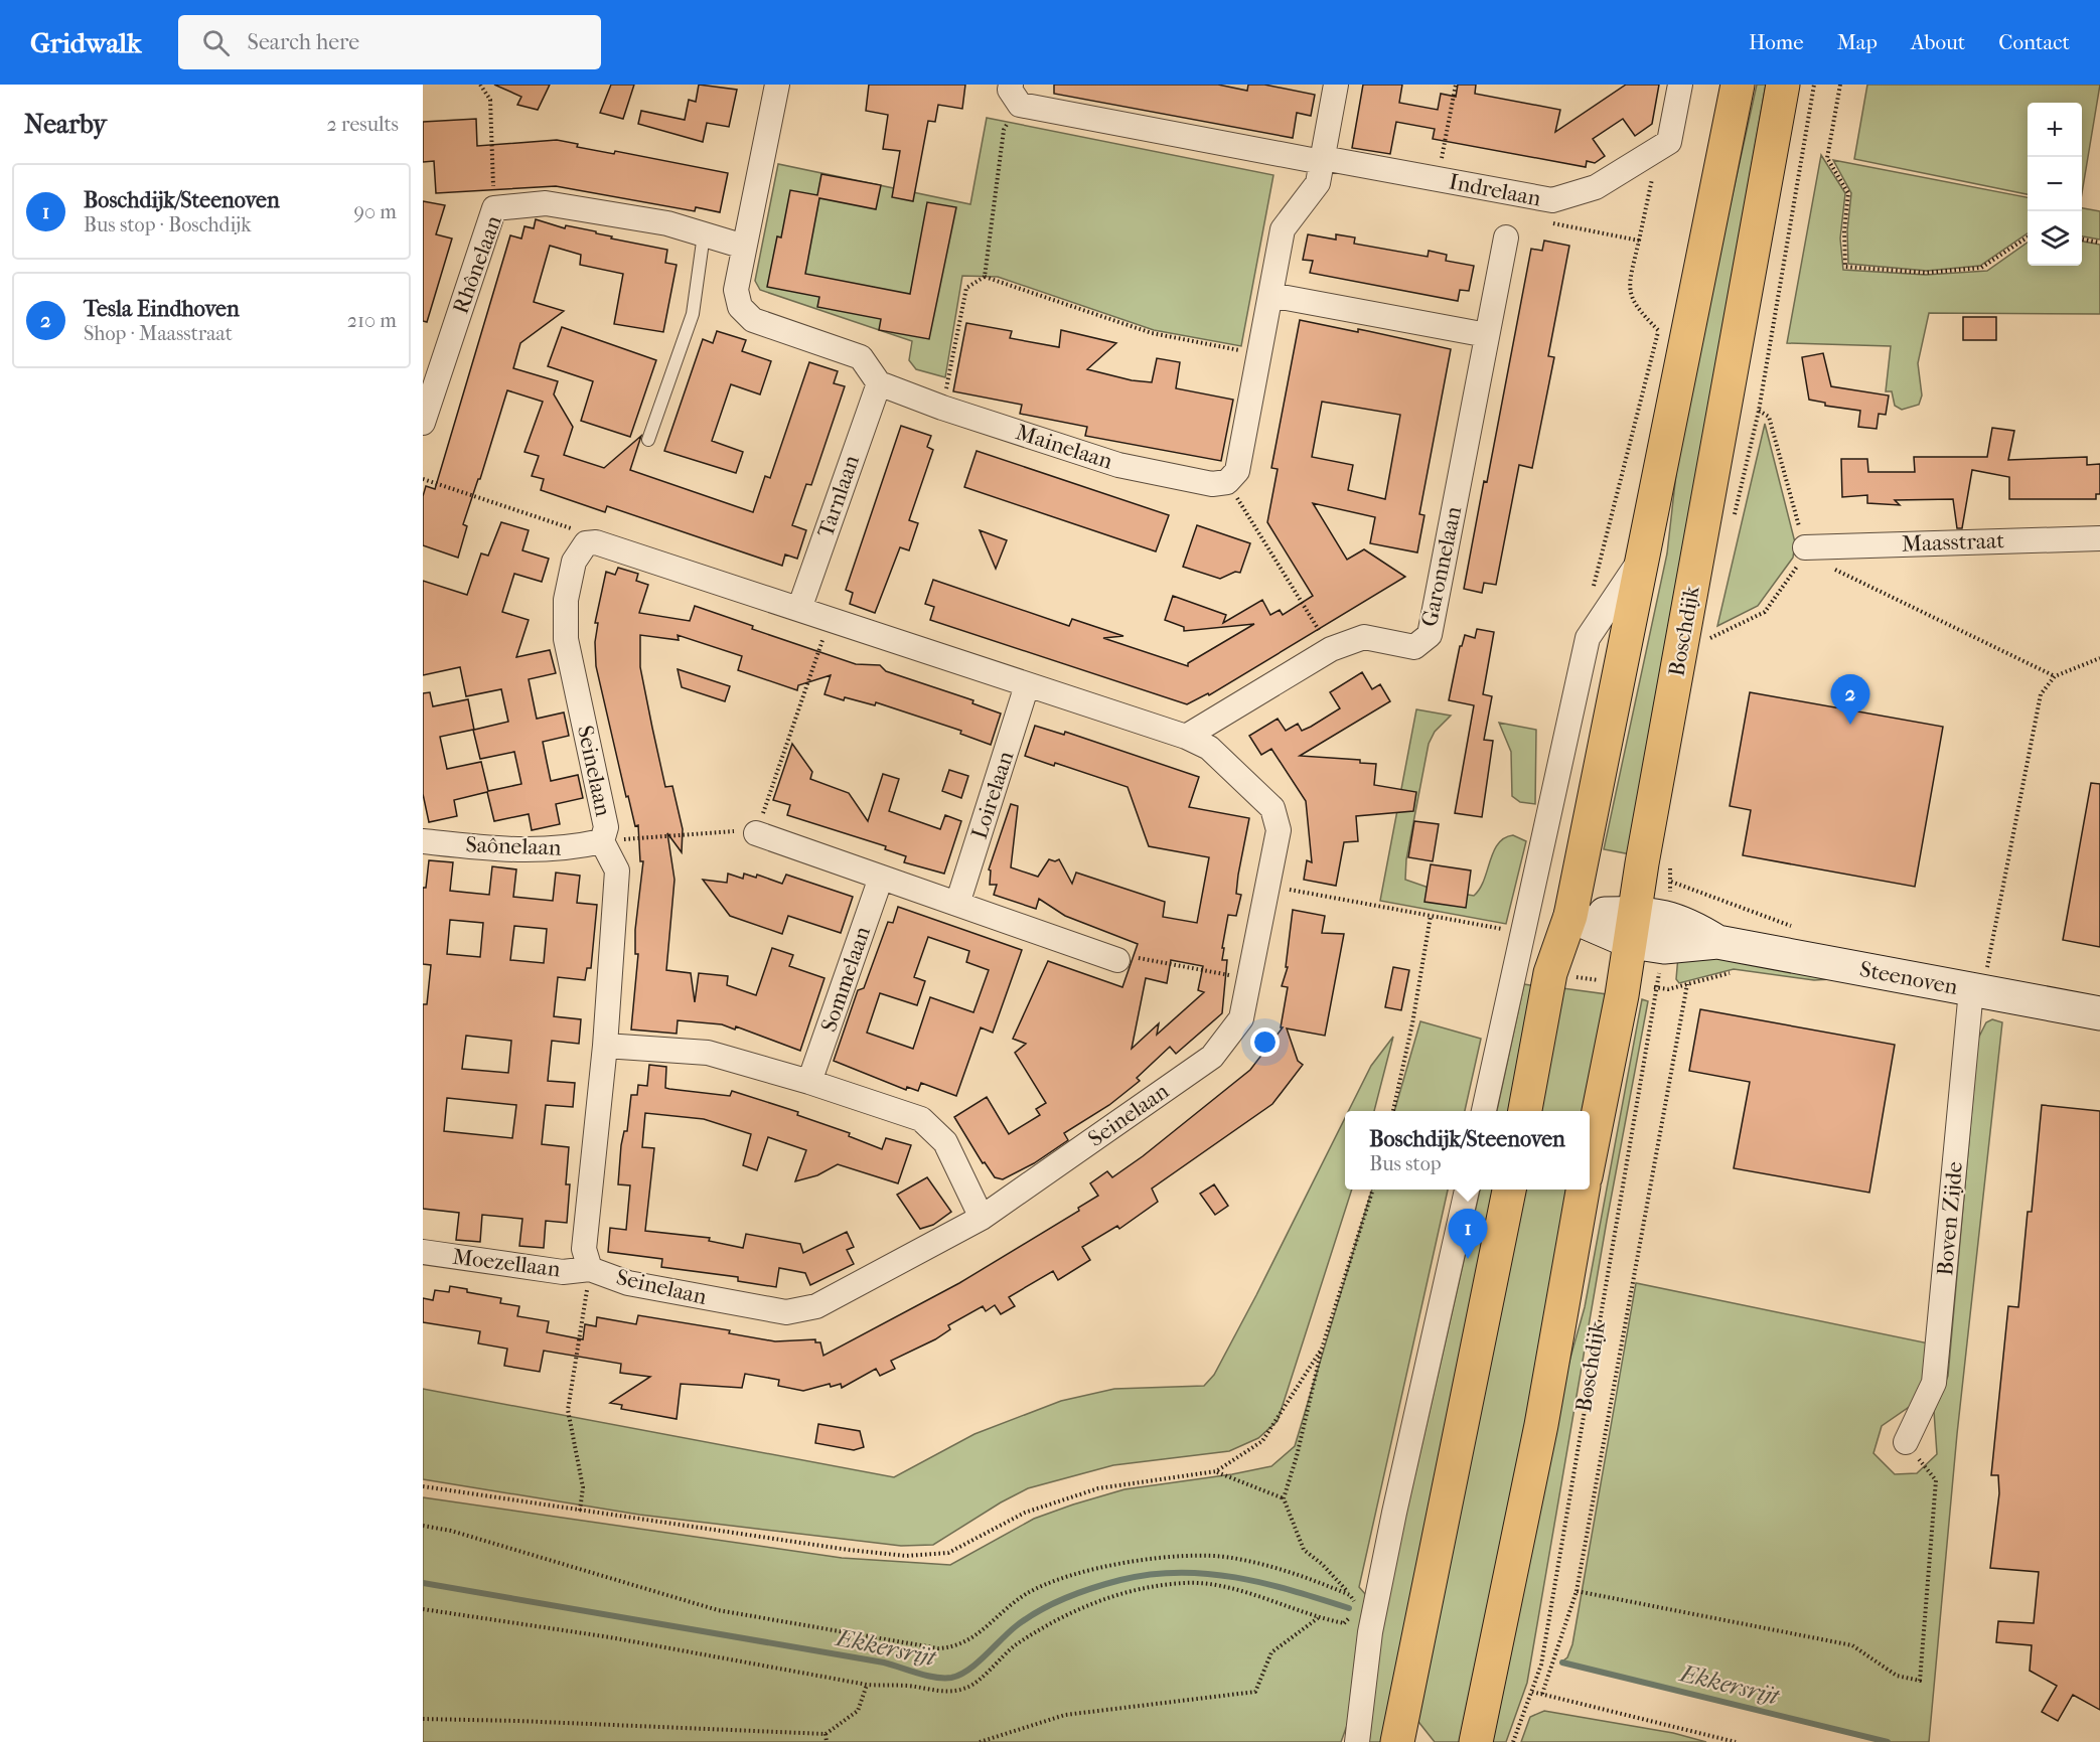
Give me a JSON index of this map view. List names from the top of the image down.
{
  "streets": {
    "main road": ["Boschdijk"],
    "street": [
      "Indrelaan",
      "Rhônelaan",
      "Mainelaan",
      "Tarnlaan",
      "Maasstraat",
      "Garonnelaan",
      "Seinelaan",
      "Loirelaan",
      "Saônelaan",
      "Steenoven",
      "Sommelaan",
      "Boven Zijde",
      "Moezellaan"
    ]
  },
  "crossings": [
    ["Mainelaan", "Tarnlaan"],
    ["Tarnlaan", "Seinelaan"],
    ["Garonnelaan", "Seinelaan"],
    ["Boschdijk", "Steenoven"],
    ["Seinelaan", "Loirelaan"],
    ["Seinelaan", "Saônelaan"],
    ["Seinelaan", "Moezellaan"],
    ["Steenoven", "Boven Zijde"]
  ],
  "water": ["Ekkersrijt"],
  "page": {
    "header": "Gridwalk",
    "search": "Search here",
    "nav": [
      "Home",
      "Map",
      "About",
      "Contact"
    ],
    "heading": ["Nearby", "2 results"],
    "map_buttons": ["+", "−"],
    "list": [
      {
        "mark": "1",
        "name": "Boschdijk/Steenoven",
        "note": "Bus stop · Boschdijk",
        "value": "90 m"
      },
      {
        "mark": "2",
        "name": "Tesla Eindhoven",
        "note": "Shop · Maasstraat",
        "value": "210 m"
      }
    ],
    "pins": ["2", "1"],
    "popup": ["Boschdijk/Steenoven", "Bus stop"]
  }
}
